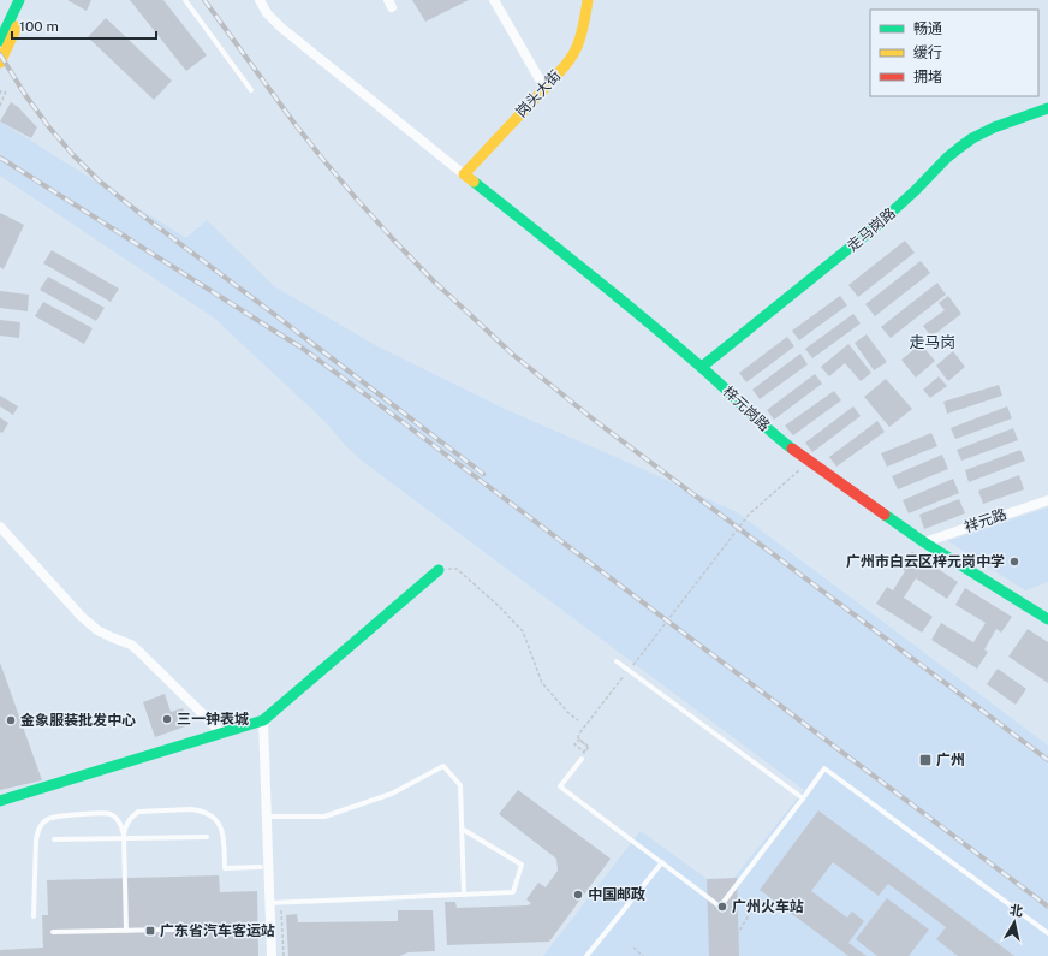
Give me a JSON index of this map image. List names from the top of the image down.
{
  "streets": {
    "main road": ["岗头大街", "走马岗路", "梓元岗路"],
    "street": ["祥元路"]
  },
  "crossings": [
    ["岗头大街", "梓元岗路"],
    ["走马岗路", "梓元岗路"],
    ["梓元岗路", "祥元路"]
  ],
  "districts": ["走马岗"],
  "places": {
    "other": [
      "广州市白云区梓元岗中学",
      "三一钟表城",
      "金象服装批发中心",
      "中国邮政",
      "广州火车站"
    ],
    "transit": ["广州", "广东省汽车客运站"]
  },
  "legend": ["畅通", "缓行", "拥堵"],
  "scale_bar": "100 m",
  "north": "top"
}
